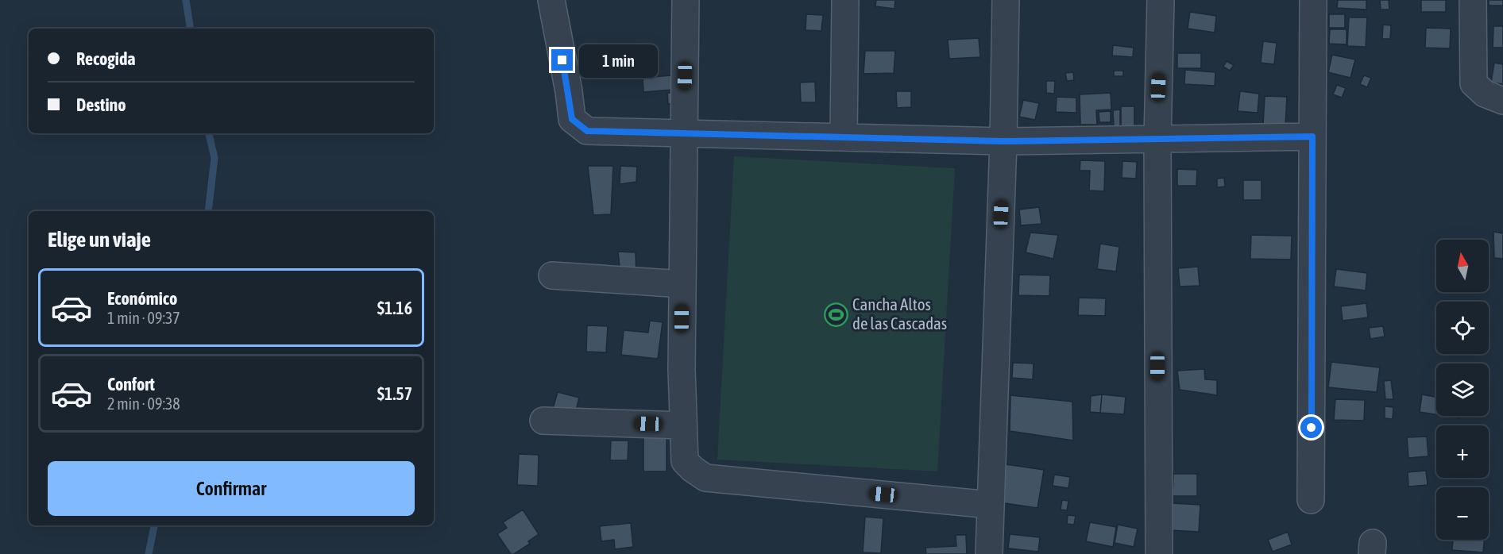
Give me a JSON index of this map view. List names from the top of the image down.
{
  "places": {
    "sports": ["Cancha Altos de las Cascadas"]
  },
  "north": "top",
  "page": {
    "banner": ["Recogida", "Destino"],
    "bubble": "1 min",
    "heading": "Elige un viaje",
    "map_buttons": ["+", "−"],
    "list": [
      {
        "name": "Económico",
        "note": "1 min · 09:37",
        "value": "$1.16"
      },
      {
        "name": "Confort",
        "note": "2 min · 09:38",
        "value": "$1.57"
      }
    ],
    "buttons": "Confirmar"
  }
}
